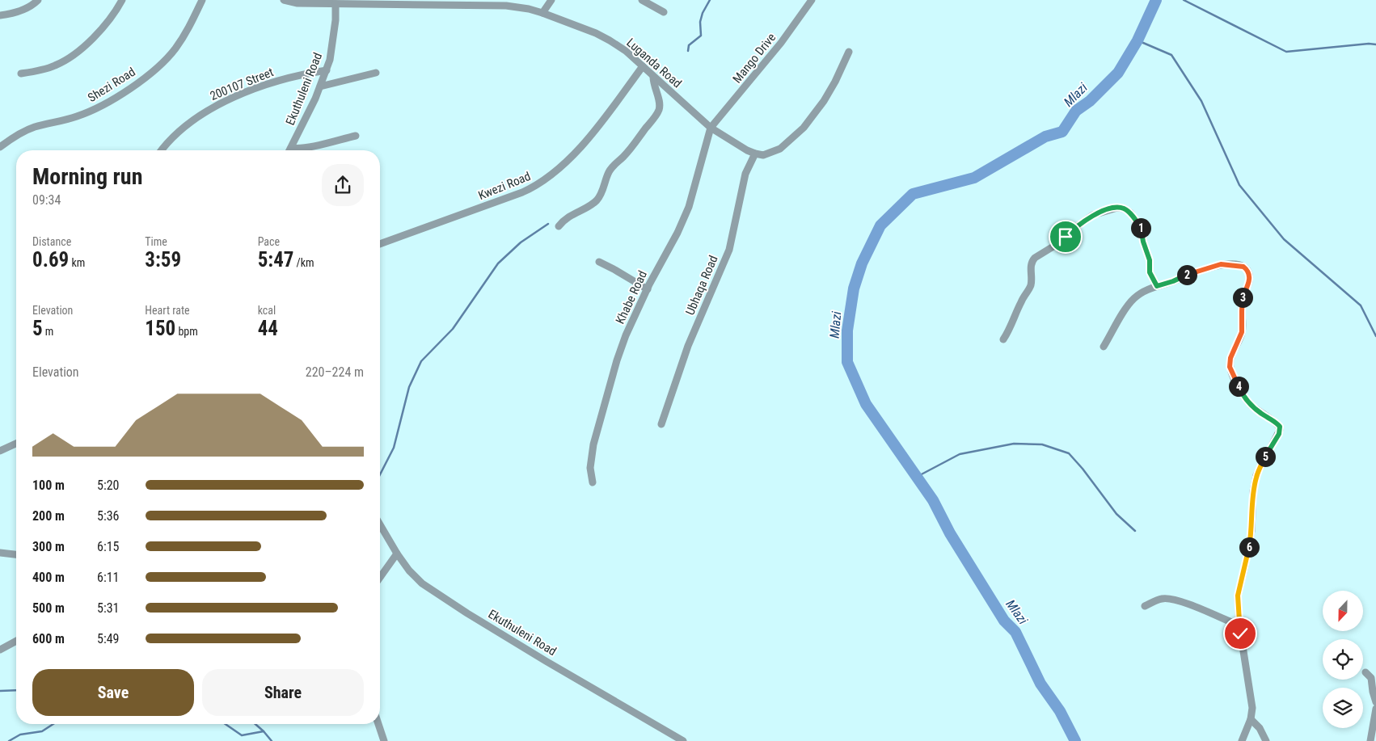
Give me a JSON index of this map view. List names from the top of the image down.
{
  "streets": {
    "street": [
      "Mango Drive",
      "Luganda Road",
      "200107 Street",
      "Shezi Road",
      "Ekuthuleni Road",
      "Kwezi Road",
      "Ubhaqa Road",
      "Khabe Road"
    ]
  },
  "crossings": [
    ["Mango Drive", "Luganda Road"],
    ["Mango Drive", "Khabe Road"],
    ["Luganda Road", "Ekuthuleni Road"],
    ["Luganda Road", "Kwezi Road"],
    ["Luganda Road", "Ubhaqa Road"],
    ["Luganda Road", "Khabe Road"],
    ["200107 Street", "Ekuthuleni Road"]
  ],
  "water": ["Mlazi"],
  "north": "bottom",
  "page": {
    "heading": ["Morning run", "09:34"],
    "pins": [
      "1",
      "2",
      "3",
      "4",
      "5",
      "6"
    ],
    "stats": [
      ["Distance", "0.69 km"],
      ["Time", "3:59"],
      ["Pace", "5:47 /km"],
      ["Elevation", "5 m"],
      ["Heart rate", "150 bpm"],
      ["kcal", "44"]
    ],
    "chart": ["Elevation", "220–224 m"],
    "list": [
      {
        "name": "100 m",
        "note": "5:20"
      },
      {
        "name": "200 m",
        "note": "5:36"
      },
      {
        "name": "300 m",
        "note": "6:15"
      },
      {
        "name": "400 m",
        "note": "6:11"
      },
      {
        "name": "500 m",
        "note": "5:31"
      },
      {
        "name": "600 m",
        "note": "5:49"
      }
    ],
    "buttons": ["Save", "Share"]
  }
}
